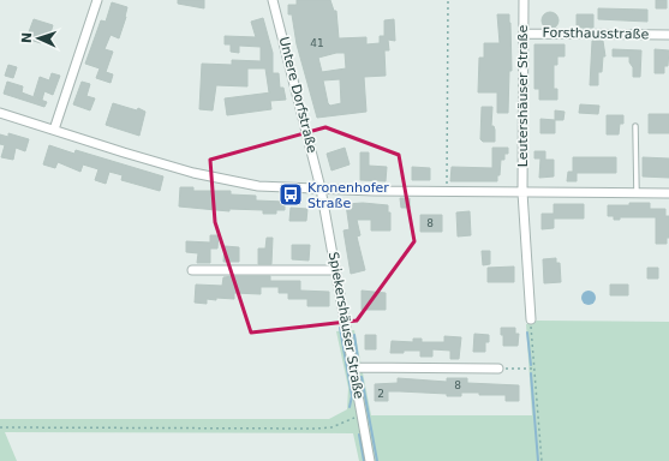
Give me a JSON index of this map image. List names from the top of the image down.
{
  "streets": {
    "street": [
      "Forsthausstraße",
      "Untere Dorfstraße",
      "Leutershäuser Straße",
      "Spiekershäuser Straße"
    ]
  },
  "crossings": [
    ["Forsthausstraße", "Leutershäuser Straße"],
    ["Untere Dorfstraße", "Spiekershäuser Straße"]
  ],
  "places": {
    "bus stop": ["Kronenhofer Straße"]
  },
  "house_numbers": [
    "41",
    "8",
    "8",
    "2"
  ],
  "north": "left"
}
